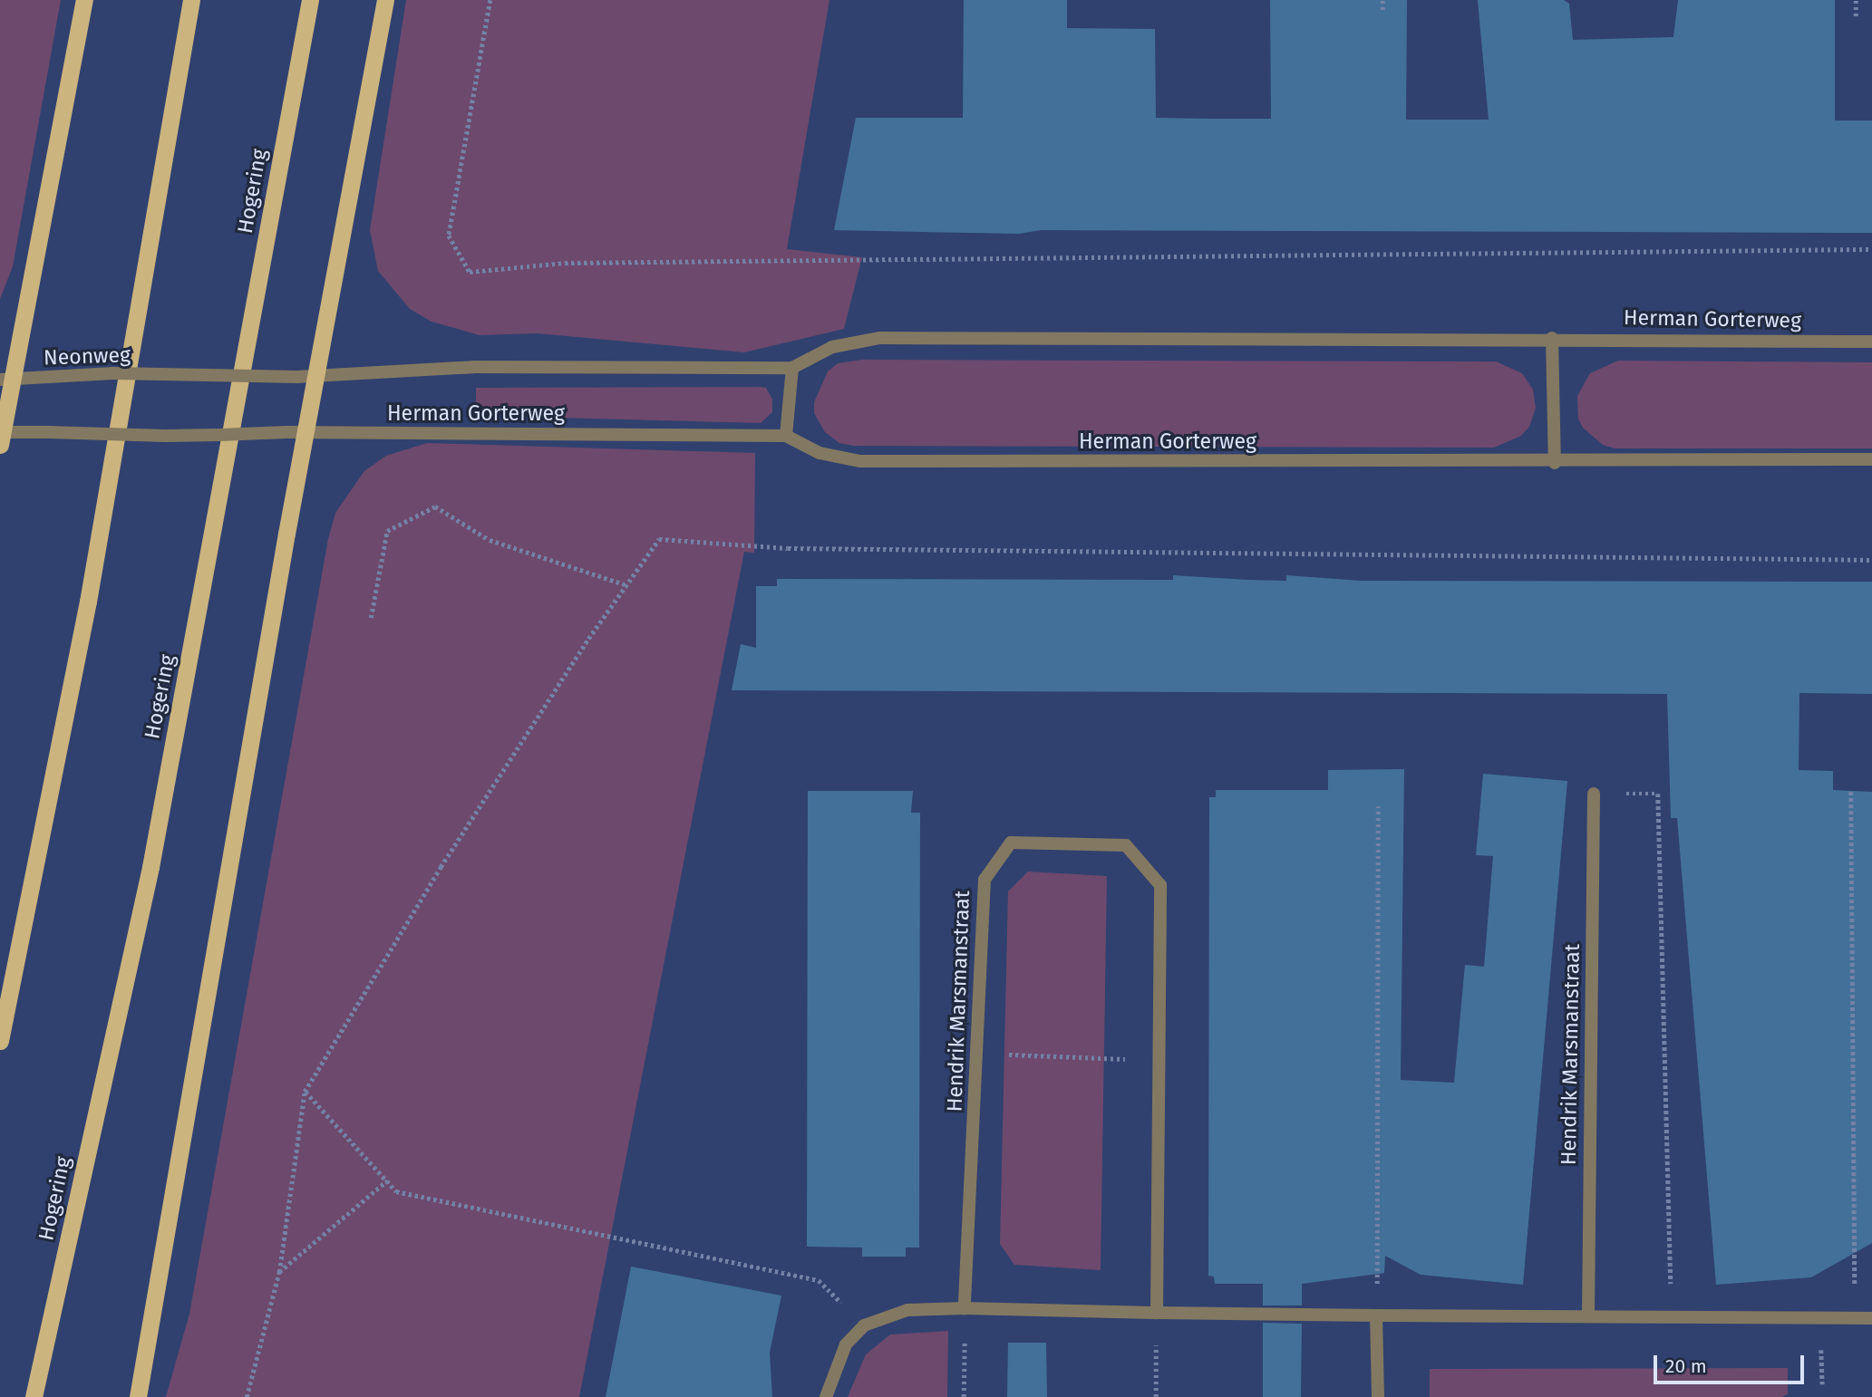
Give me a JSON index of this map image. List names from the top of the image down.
{
  "streets": {
    "highway": ["Hogering"],
    "street": ["Herman Gorterweg", "Neonweg", "Hendrik Marsmanstraat"]
  },
  "crossings": [
    ["Herman Gorterweg", "Neonweg"]
  ],
  "scale_bar": "20 m"
}
